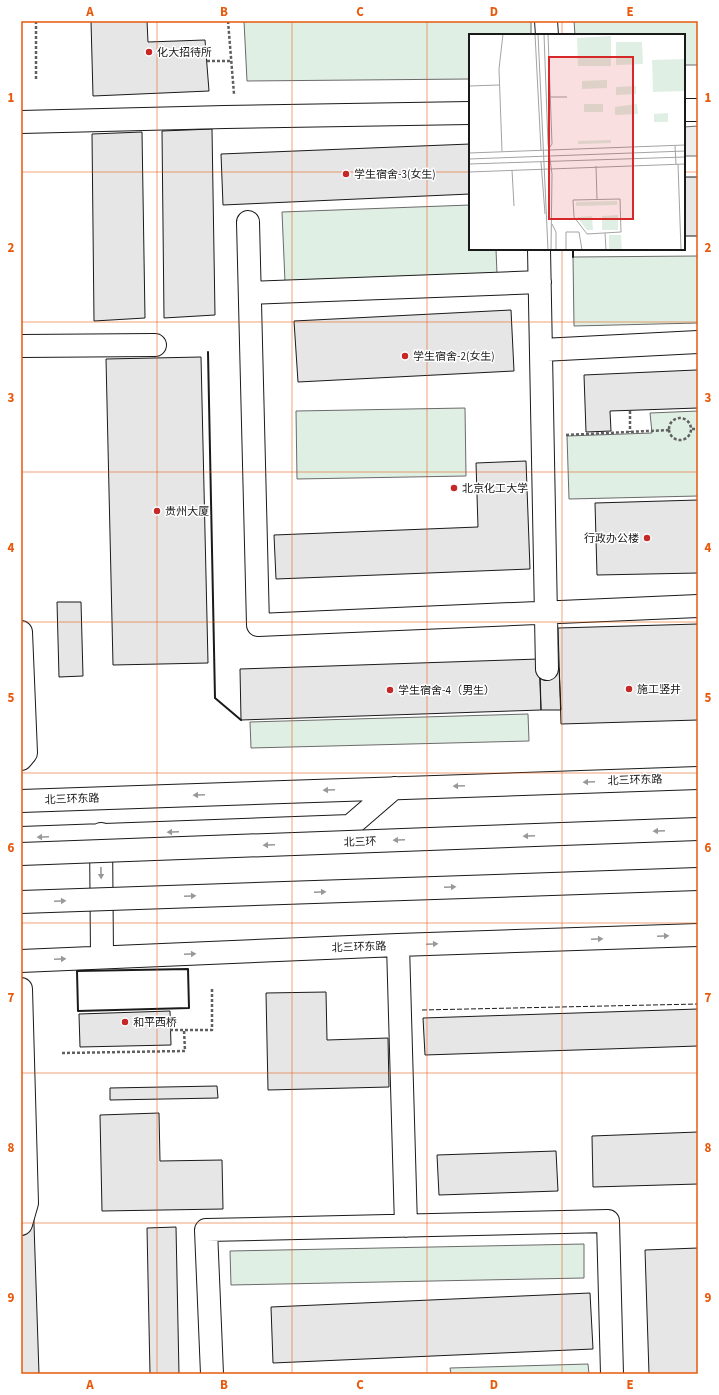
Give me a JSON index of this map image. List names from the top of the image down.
{
  "streets": {
    "main road": ["北三环东路", "北三环"]
  },
  "places": [
    "化大招待所",
    "学生宿舍-3(女生)",
    "学生宿舍-2(女生)",
    "北京化工大学",
    "贵州大厦",
    "行政办公楼",
    "施工竖井",
    "学生宿舍-4（男生）",
    "和平西桥"
  ],
  "grid": {
    "columns": [
      "A",
      "B",
      "C",
      "D",
      "E"
    ],
    "rows": [
      "1",
      "2",
      "3",
      "4",
      "5",
      "6",
      "7",
      "8",
      "9"
    ]
  }
}
